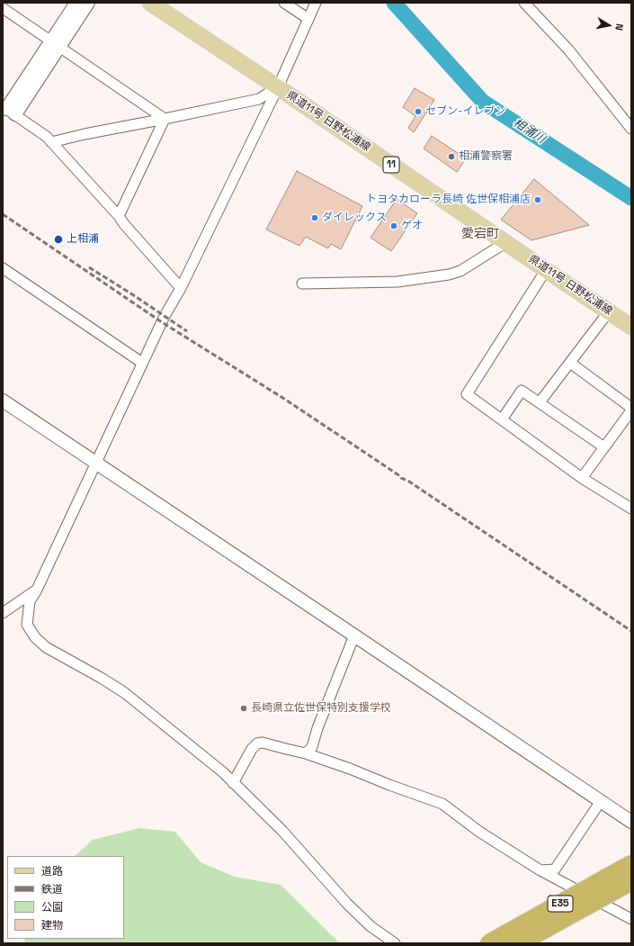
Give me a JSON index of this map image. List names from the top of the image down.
{
  "streets": {
    "highway": ["E35"],
    "main road": ["県道11号 日野松浦線", "11"]
  },
  "districts": ["愛宕町"],
  "water": ["相浦川"],
  "places": [
    "セブン-イレブン",
    "相浦警察署",
    "トヨタカローラ長崎 佐世保相浦店",
    "ダイレックス",
    "ゲオ",
    "上相浦",
    "長崎県立佐世保特別支援学校"
  ],
  "legend": [
    "道路",
    "鉄道",
    "公園",
    "建物"
  ],
  "north": "right"
}
